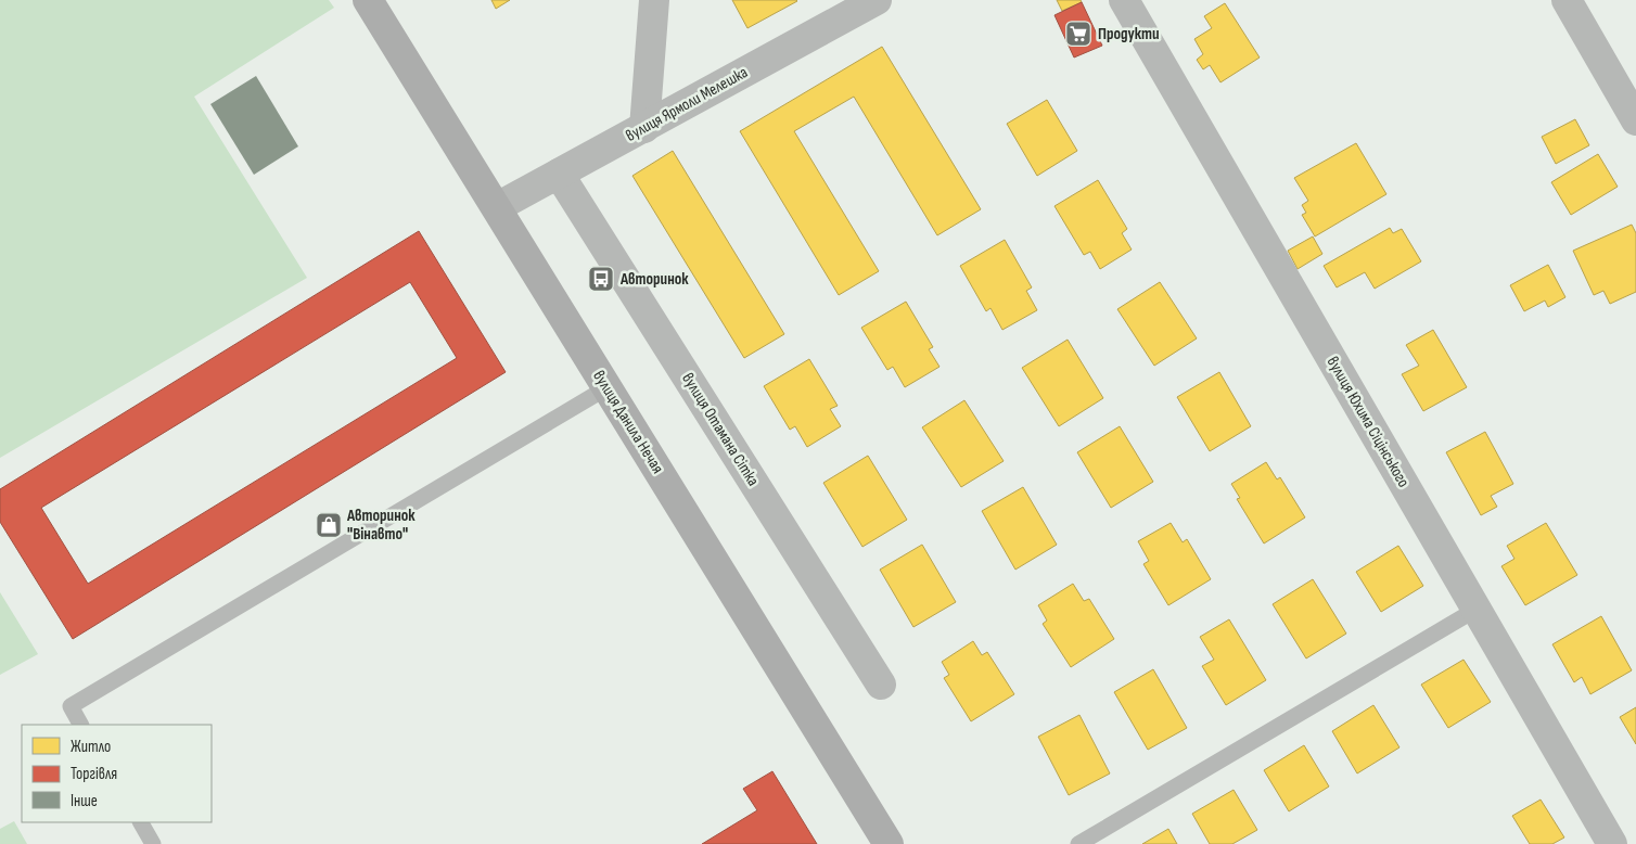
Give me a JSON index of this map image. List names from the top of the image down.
{
  "streets": {
    "main road": ["вулиця Данила Нечая"],
    "street": ["вулиця Ярмоли Мелешка", "вулиця Юхима Сіцінського", "вулиця Отамана Сітка"]
  },
  "crossings": [
    ["вулиця Ярмоли Мелешка", "вулиця Данила Нечая"],
    ["вулиця Ярмоли Мелешка", "вулиця Отамана Сітка"]
  ],
  "places": {
    "supermarket": ["Продукти"],
    "bus stop": ["Авторинок"],
    "shop": ["Авторинок \"Вінавто\""]
  },
  "legend": ["Житло", "Торгівля", "Інше"]
}
